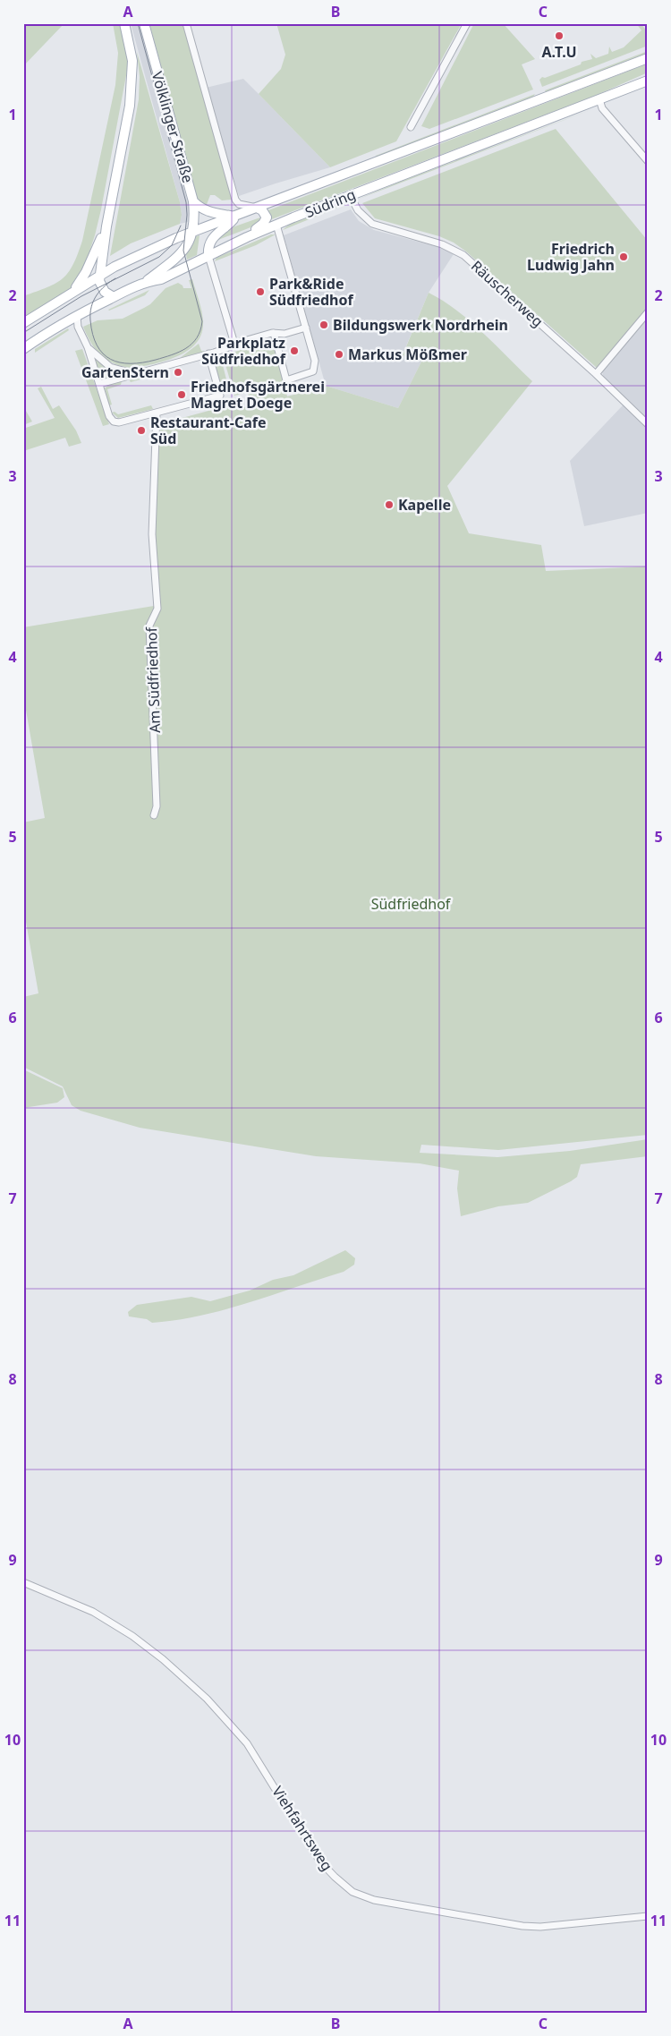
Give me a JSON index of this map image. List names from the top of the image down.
{
  "streets": {
    "main road": ["Völklinger Straße", "Südring"],
    "street": ["Räuscherweg", "Am Südfriedhof", "Viehfahrtsweg"]
  },
  "crossings": [
    ["Völklinger Straße", "Südring"],
    ["Südring", "Räuscherweg"]
  ],
  "parks": ["Südfriedhof"],
  "places": [
    "A.T.U",
    "Friedrich Ludwig Jahn",
    "Park&Ride Südfriedhof",
    "Bildungswerk Nordrhein",
    "Parkplatz Südfriedhof",
    "Markus Mößmer",
    "GartenStern",
    "Friedhofsgärtnerei Magret Doege",
    "Restaurant-Cafe Süd",
    "Kapelle"
  ],
  "grid": {
    "columns": ["A", "B", "C"],
    "rows": [
      "1",
      "2",
      "3",
      "4",
      "5",
      "6",
      "7",
      "8",
      "9",
      "10",
      "11"
    ]
  }
}
